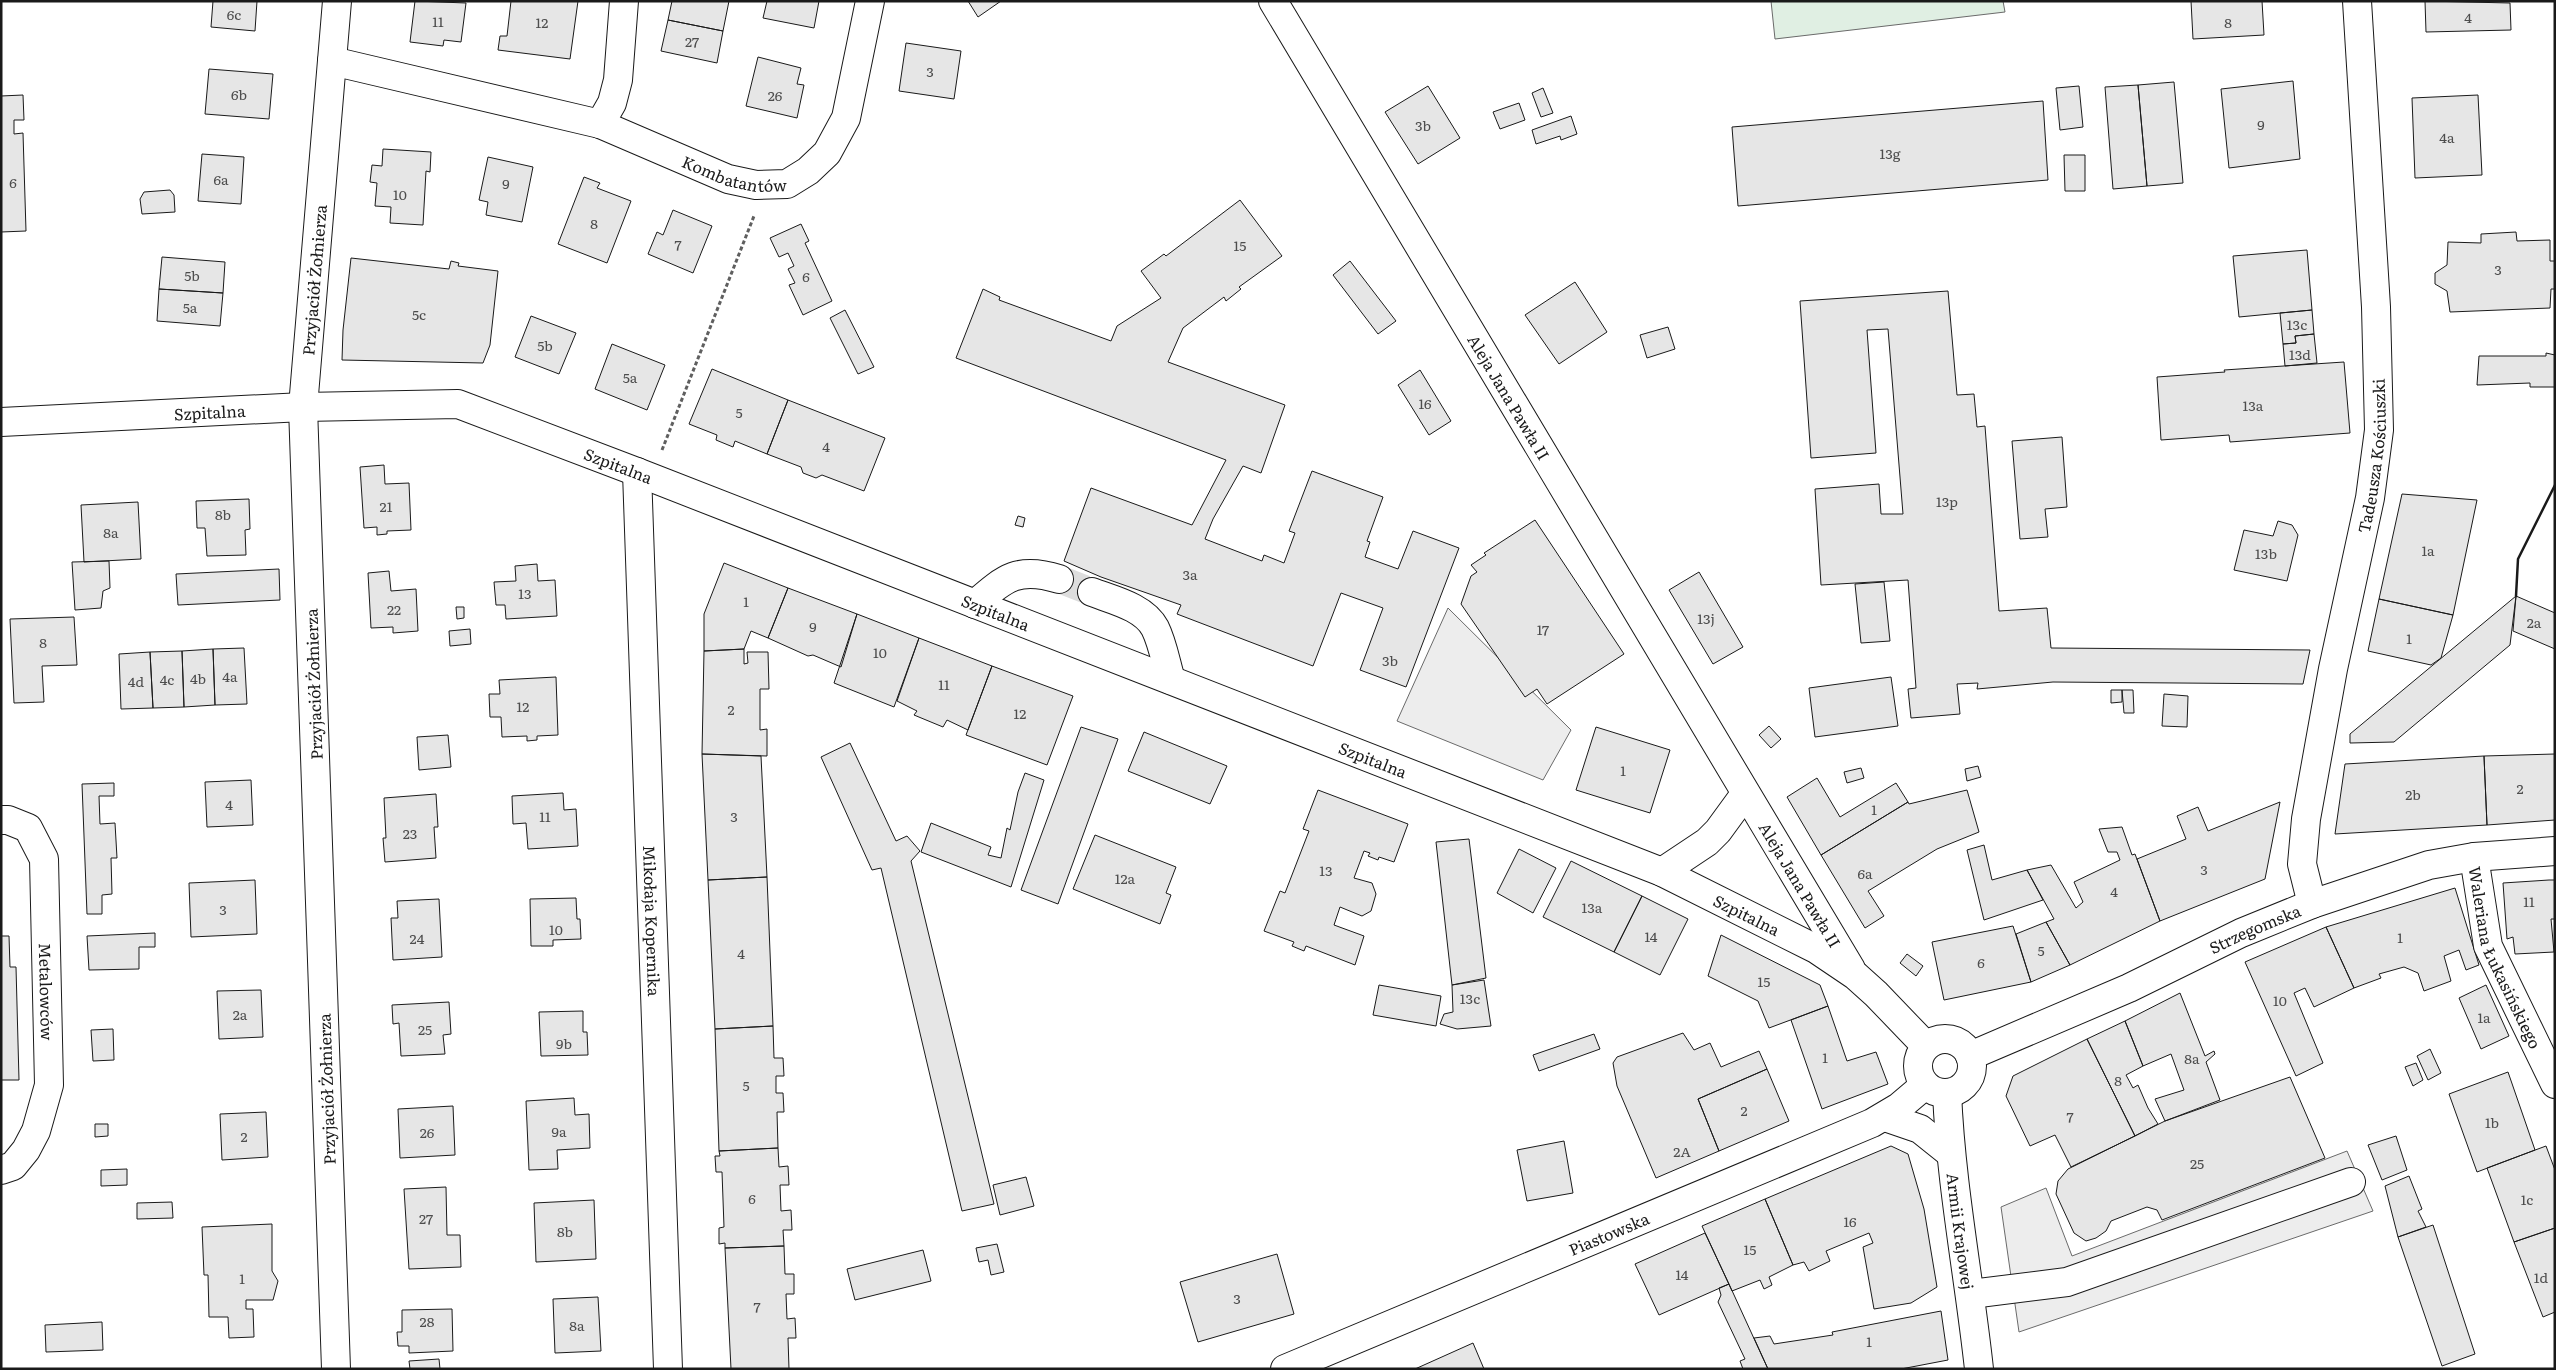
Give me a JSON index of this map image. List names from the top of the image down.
{
  "streets": {
    "street": [
      "Kombatantów",
      "Przyjaciół Żołnierza",
      "Aleja Jana Pawła II",
      "Szpitalna",
      "Tadeusza Kościuszki",
      "Mikołaja Kopernika",
      "Strzegomska",
      "Waleriana Łukasińskiego",
      "Metalowców",
      "Armii Krajowej",
      "Piastowska"
    ]
  },
  "crossings": [
    ["Kombatantów", "Przyjaciół Żołnierza"],
    ["Przyjaciół Żołnierza", "Szpitalna"],
    ["Aleja Jana Pawła II", "Szpitalna"],
    ["Szpitalna", "Mikołaja Kopernika"],
    ["Szpitalna", "Strzegomska"],
    ["Szpitalna", "Armii Krajowej"],
    ["Szpitalna", "Piastowska"],
    ["Tadeusza Kościuszki", "Strzegomska"],
    ["Strzegomska", "Waleriana Łukasińskiego"],
    ["Strzegomska", "Armii Krajowej"],
    ["Strzegomska", "Piastowska"],
    ["Armii Krajowej", "Piastowska"]
  ],
  "house_numbers": [
    "6c",
    "4",
    "11",
    "12",
    "8",
    "27",
    "3",
    "6b",
    "26",
    "9",
    "3b",
    "4a",
    "13g",
    "6a",
    "6",
    "9",
    "10",
    "8",
    "7",
    "15",
    "3",
    "5b",
    "6",
    "5a",
    "5c",
    "13c",
    "5b",
    "13d",
    "5a",
    "16",
    "13a",
    "5",
    "4",
    "13p",
    "21",
    "8b",
    "8a",
    "1a",
    "13b",
    "3a",
    "13",
    "1",
    "22",
    "13j",
    "2a",
    "9",
    "17",
    "1",
    "8",
    "10",
    "3b",
    "4a",
    "4b",
    "4c",
    "4d",
    "11",
    "12",
    "2",
    "12",
    "1",
    "2",
    "2b",
    "4",
    "1",
    "11",
    "3",
    "23",
    "3",
    "13",
    "6a",
    "12a",
    "4",
    "11",
    "13a",
    "3",
    "10",
    "14",
    "1",
    "24",
    "5",
    "4",
    "6",
    "15",
    "13c",
    "10",
    "2a",
    "1a",
    "25",
    "9b",
    "1",
    "8a",
    "8",
    "5",
    "2",
    "7",
    "1b",
    "9a",
    "26",
    "2",
    "2A",
    "25",
    "6",
    "1c",
    "27",
    "16",
    "8b",
    "15",
    "14",
    "1d",
    "1",
    "3",
    "7",
    "28",
    "8a",
    "1"
  ]
}
